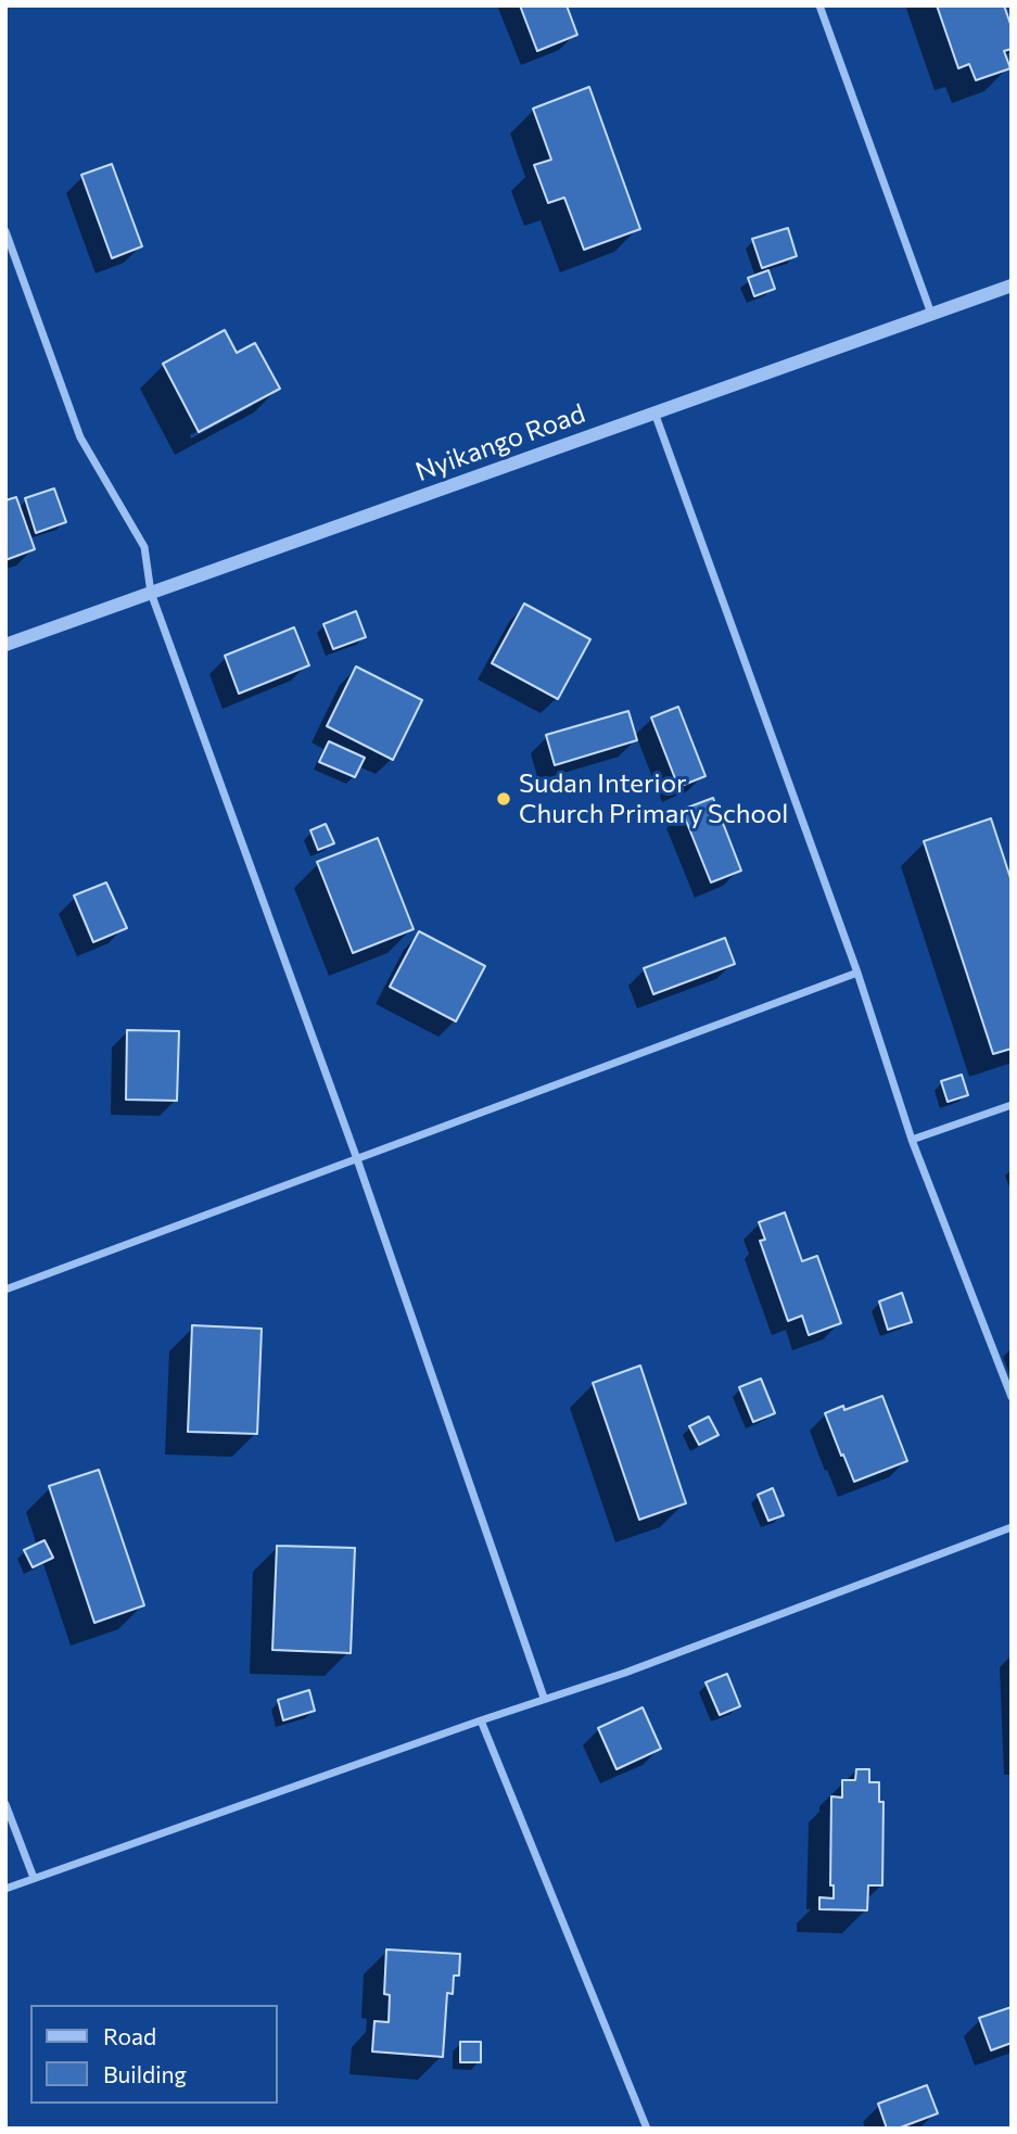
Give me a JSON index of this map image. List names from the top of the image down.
{
  "streets": {
    "street": ["Nyikango Road"]
  },
  "places": ["Sudan Interior Church Primary School"],
  "legend": ["Road", "Building"]
}
